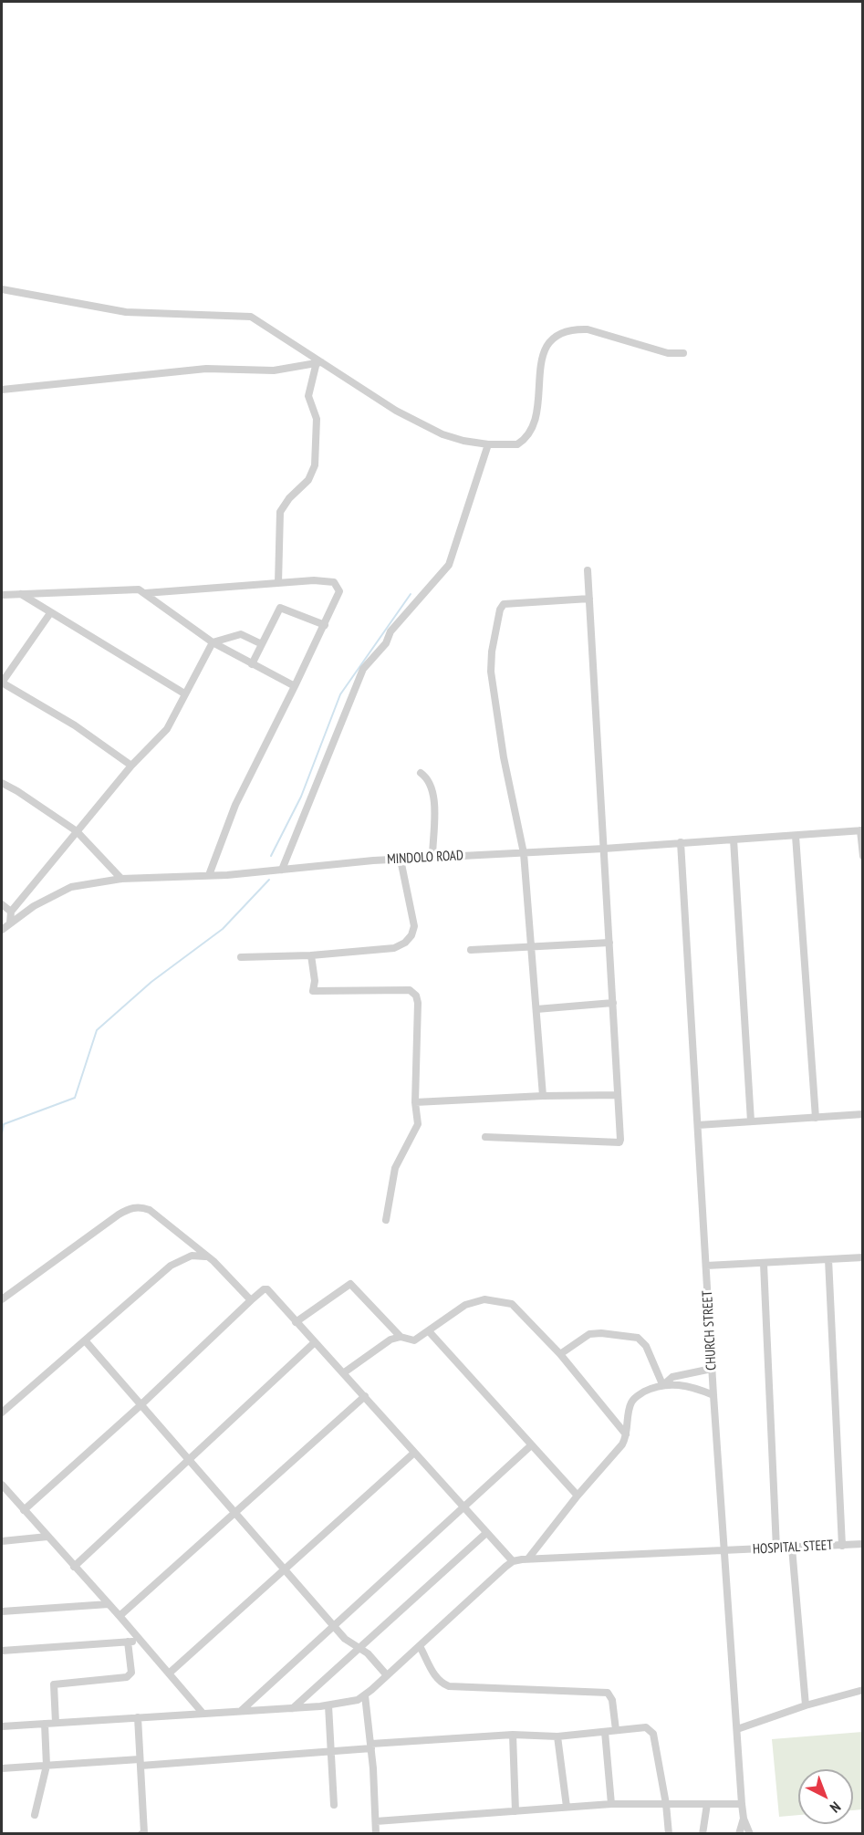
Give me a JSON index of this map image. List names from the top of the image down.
{
  "streets": {
    "street": ["MINDOLO ROAD", "CHURCH STREET", "HOSPITAL STEET"]
  },
  "crossings": [
    ["MINDOLO ROAD", "CHURCH STREET"],
    ["CHURCH STREET", "HOSPITAL STEET"]
  ],
  "north": "bottom right"
}
